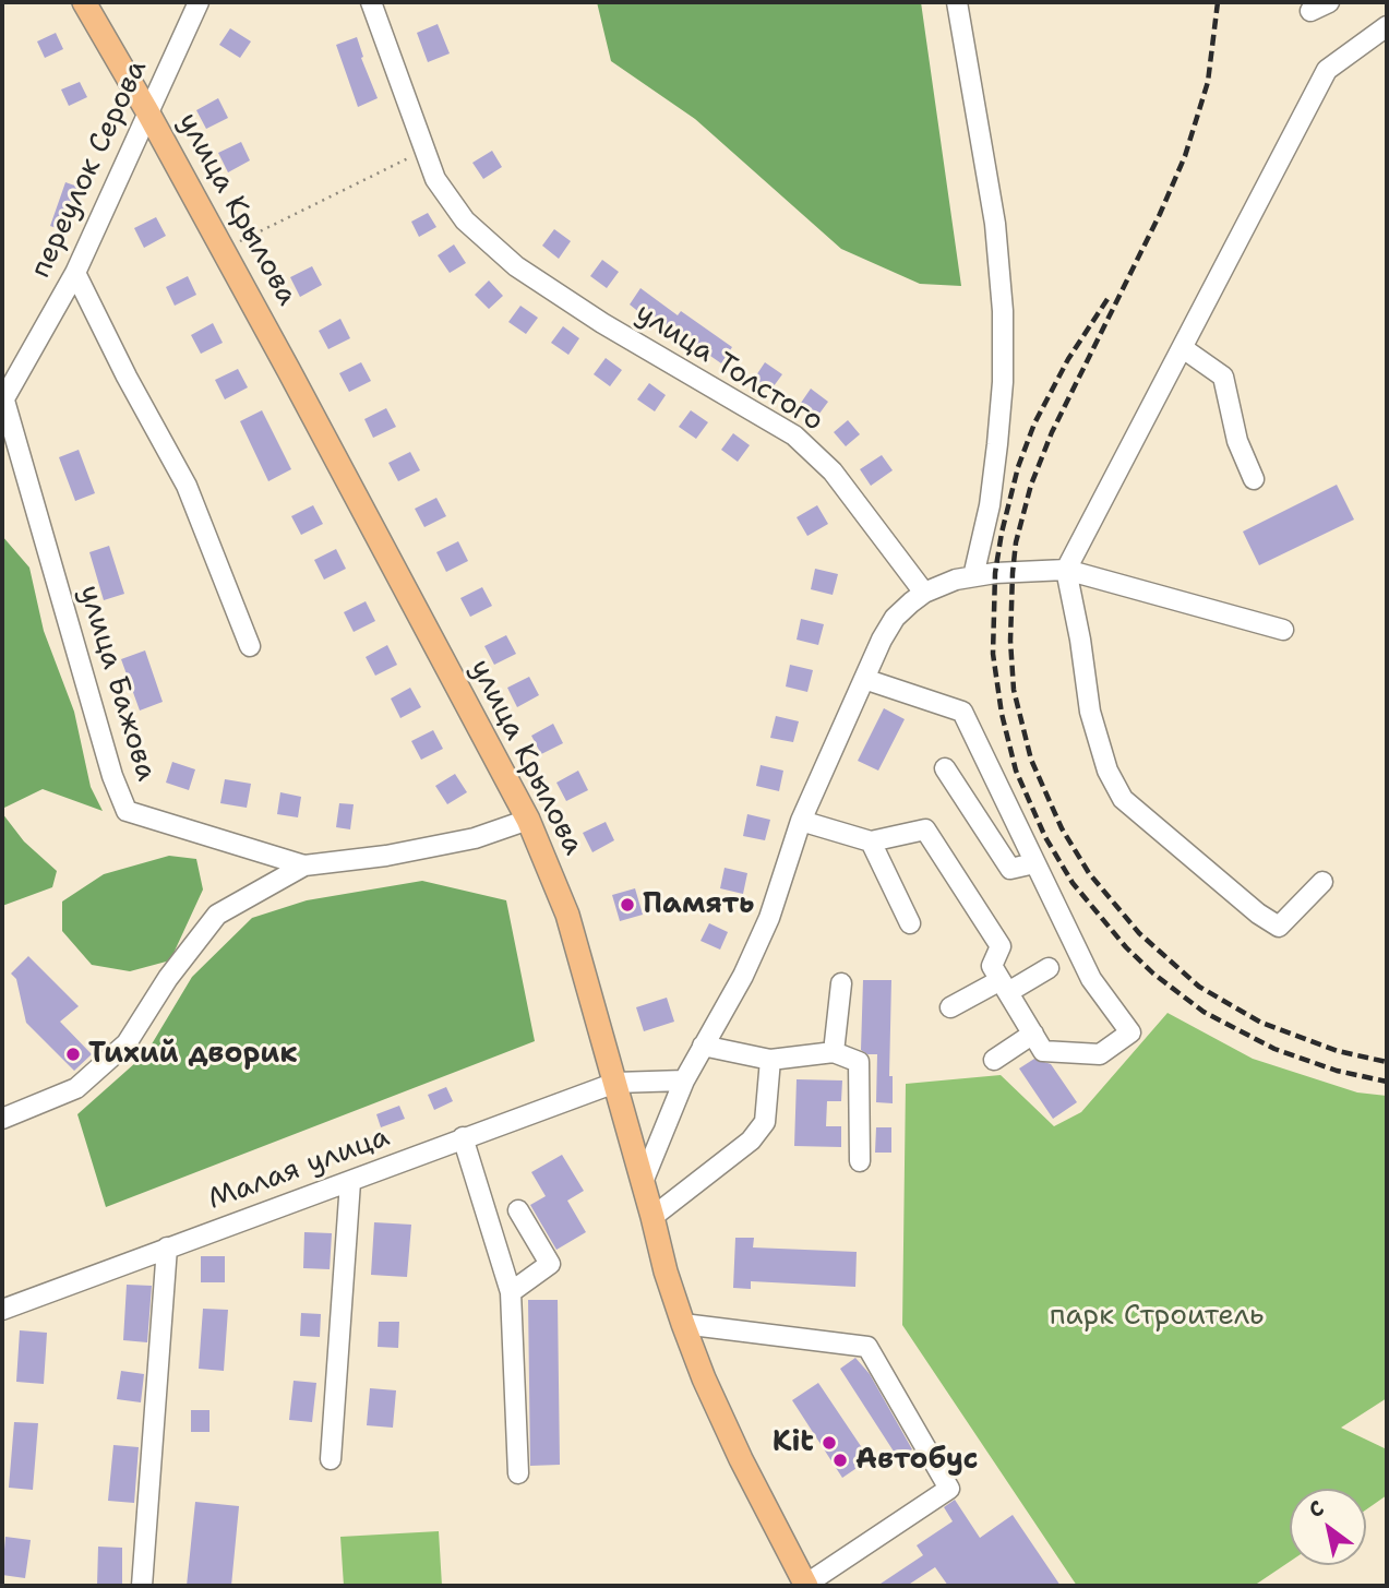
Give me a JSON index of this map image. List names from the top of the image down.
{
  "streets": {
    "main road": ["улица Крылова"],
    "street": [
      "переулок Серова",
      "улица Толстого",
      "улица Бажова",
      "Малая улица"
    ]
  },
  "crossings": [
    ["переулок Серова", "улица Крылова"],
    ["переулок Серова", "улица Бажова"],
    ["улица Крылова", "Малая улица"]
  ],
  "parks": ["парк Строитель"],
  "places": [
    "Память",
    "Тихий дворик",
    "Kit",
    "Автобус"
  ],
  "north": "top left"
}
